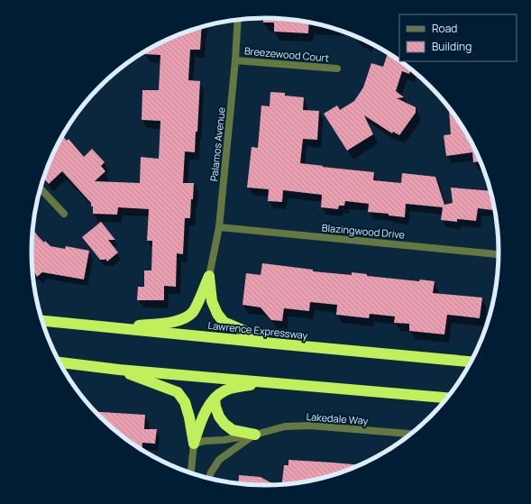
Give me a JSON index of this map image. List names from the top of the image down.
{
  "streets": {
    "highway": ["Lawrence Expressway"],
    "street": [
      "Breezewood Court",
      "Palamos Avenue",
      "Blazingwood Drive",
      "Lakedale Way"
    ]
  },
  "crossings": [
    ["Breezewood Court", "Palamos Avenue"],
    ["Palamos Avenue", "Blazingwood Drive"]
  ],
  "legend": ["Road", "Building"]
}
